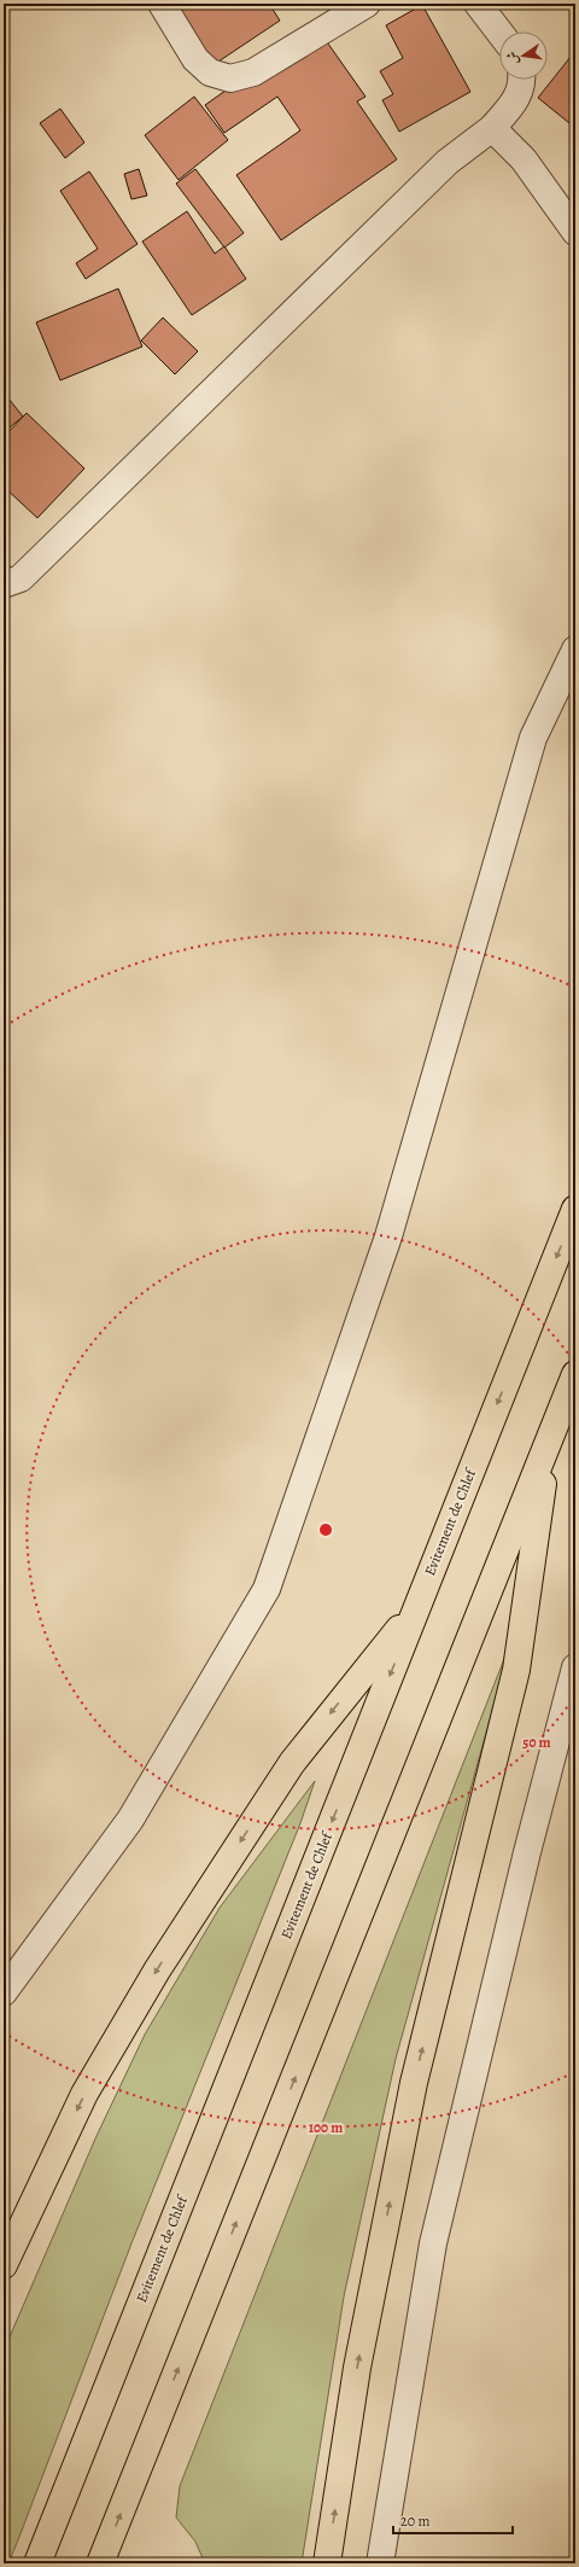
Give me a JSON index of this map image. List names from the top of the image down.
{
  "streets": {
    "highway": ["Evitement de Chlef"]
  },
  "scale_bar": "20 m",
  "north": "left",
  "rings": ["50 m", "100 m"]
}
